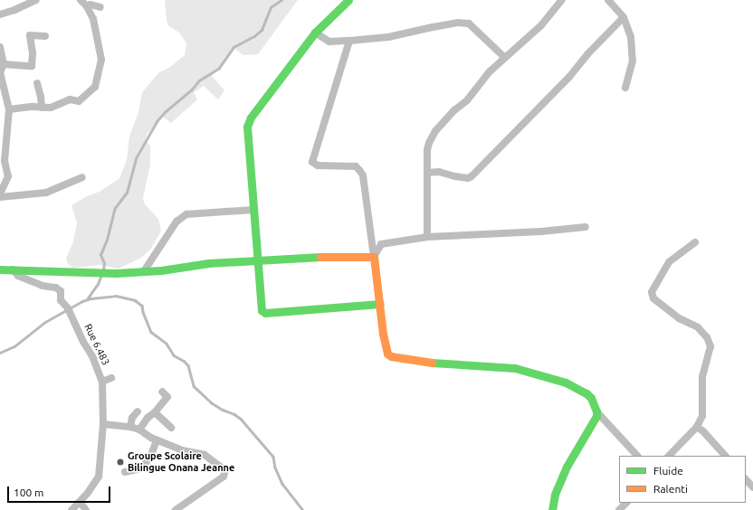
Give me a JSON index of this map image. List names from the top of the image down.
{
  "streets": {
    "street": ["Rue 6.483"]
  },
  "places": ["Groupe Scolaire Bilingue Onana Jeanne"],
  "legend": ["Fluide", "Ralenti"],
  "scale_bar": "100 m"
}
